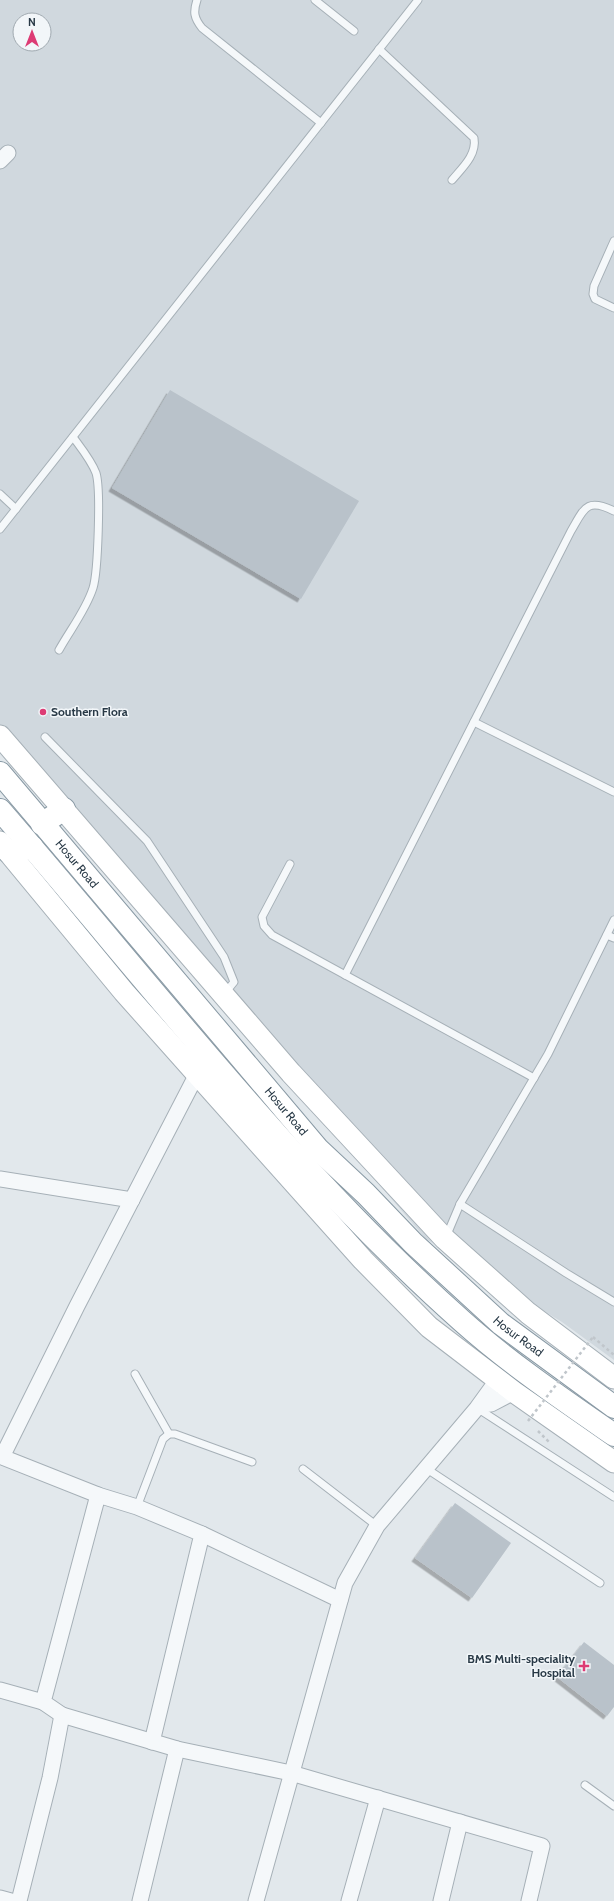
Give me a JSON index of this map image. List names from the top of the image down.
{
  "streets": {
    "highway": ["Hosur Road"]
  },
  "places": {
    "other": ["Southern Flora"],
    "health": ["BMS Multi-speciality Hospital"]
  },
  "north": "top"
}
